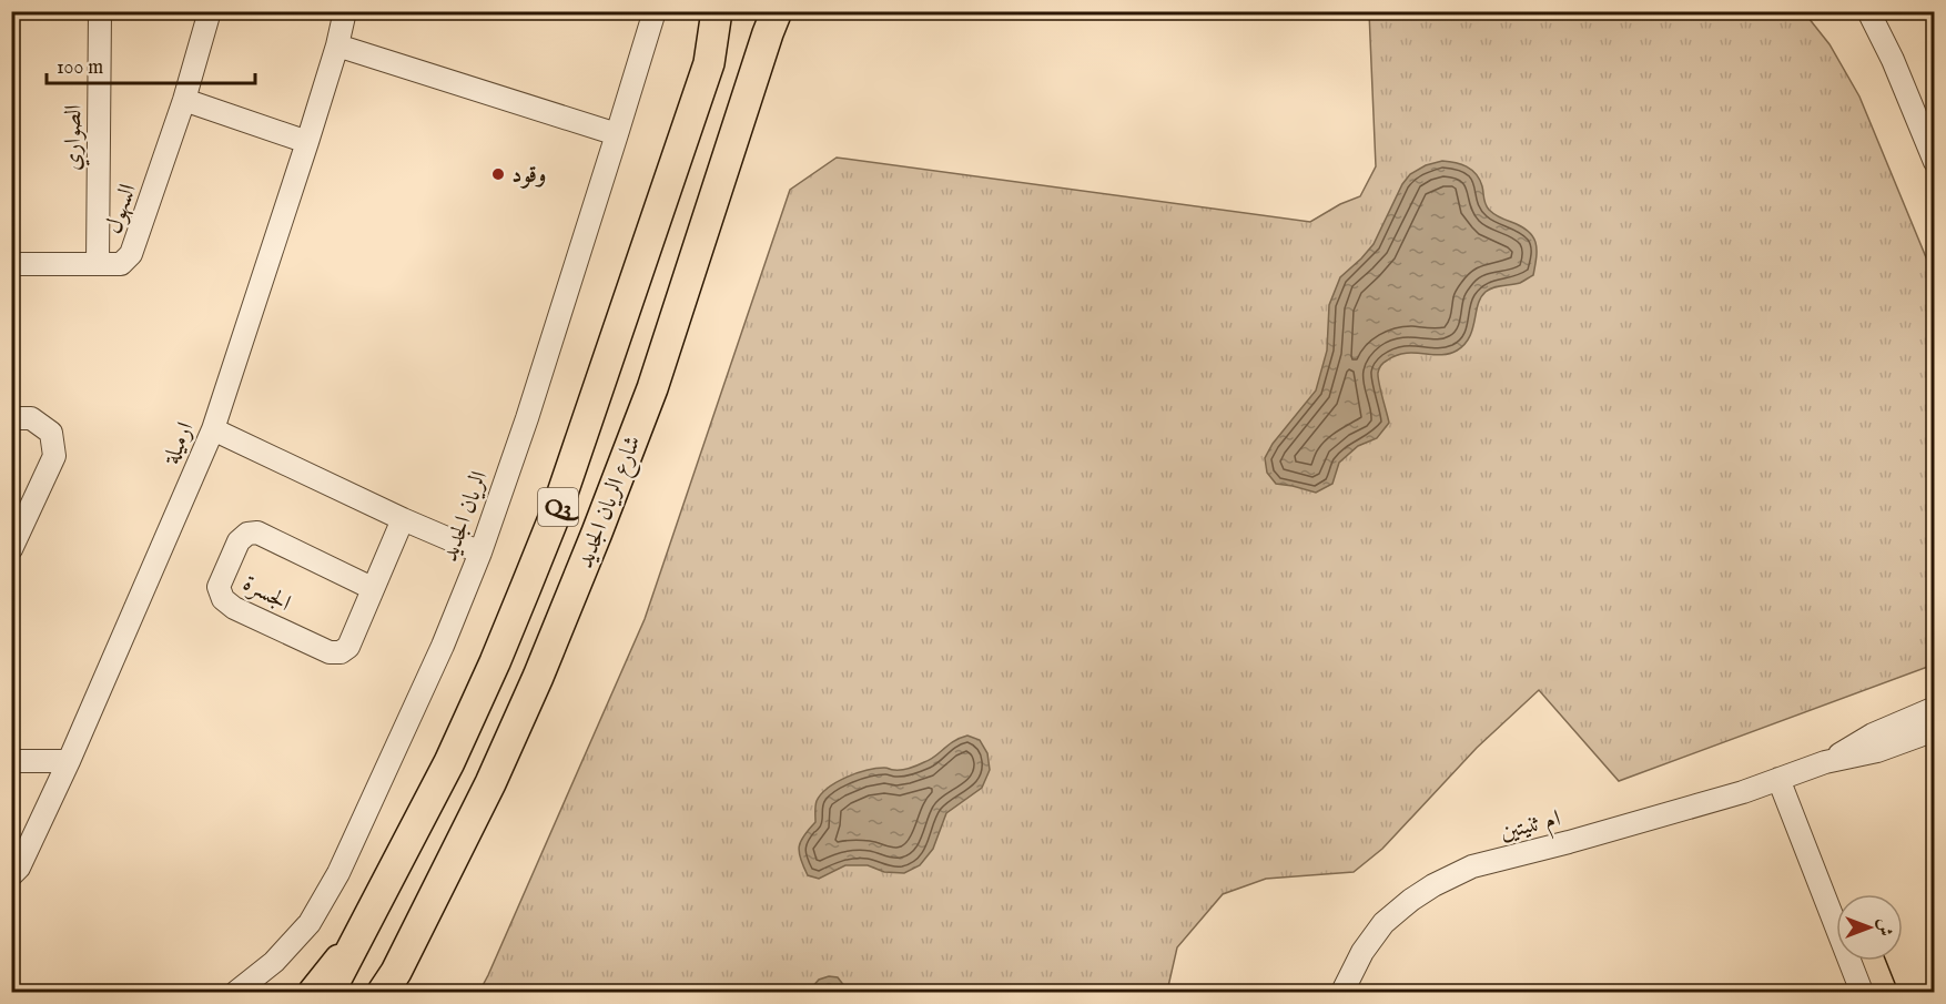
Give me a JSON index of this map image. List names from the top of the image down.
{
  "streets": {
    "highway": ["شارع الريان الجديد", "Q3"],
    "street": [
      "الصواري",
      "السهول",
      "ارميلة",
      "الريان الجديد",
      "الجسرة",
      "ام ثنيتين"
    ]
  },
  "crossings": [
    ["الصواري", "السهول"]
  ],
  "places": ["وقود"],
  "scale_bar": "100 m",
  "north": "right"
}
